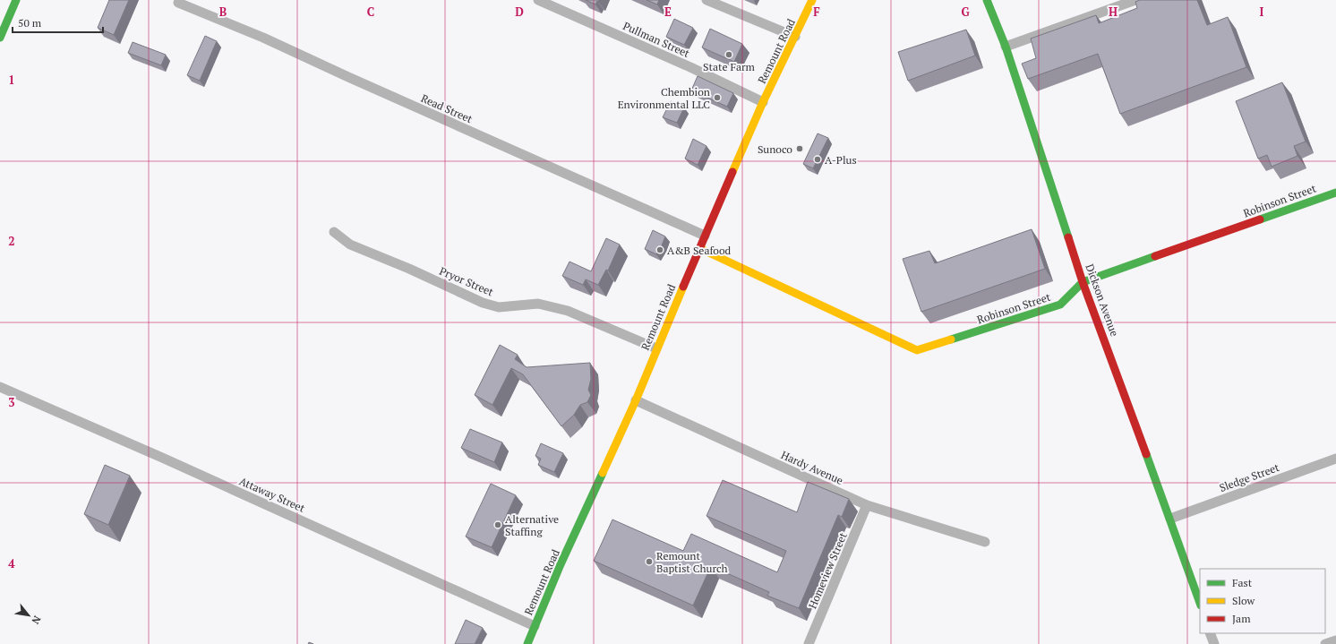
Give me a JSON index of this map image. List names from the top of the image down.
{
  "streets": {
    "street": [
      "Pullman Street",
      "Remount Road",
      "Read Street",
      "Robinson Street",
      "Pryor Street",
      "Dickson Avenue",
      "Hardy Avenue",
      "Sledge Street",
      "Attaway Street",
      "Homeview Street"
    ]
  },
  "crossings": [
    ["Pullman Street", "Remount Road"],
    ["Remount Road", "Read Street"],
    ["Remount Road", "Robinson Street"],
    ["Remount Road", "Pryor Street"],
    ["Remount Road", "Hardy Avenue"],
    ["Remount Road", "Attaway Street"],
    ["Robinson Street", "Dickson Avenue"],
    ["Dickson Avenue", "Sledge Street"],
    ["Hardy Avenue", "Homeview Street"]
  ],
  "places": [
    "State Farm",
    "Chembion Environmental LLC",
    "Sunoco",
    "A-Plus",
    "A&B Seafood",
    "Alternative Staffing",
    "Remount Baptist Church"
  ],
  "legend": ["Fast", "Slow", "Jam"],
  "scale_bar": "50 m",
  "north": "bottom right",
  "grid": {
    "columns": [
      "B",
      "C",
      "D",
      "E",
      "F",
      "G",
      "H",
      "I"
    ],
    "rows": [
      "1",
      "2",
      "3",
      "4"
    ]
  }
}
